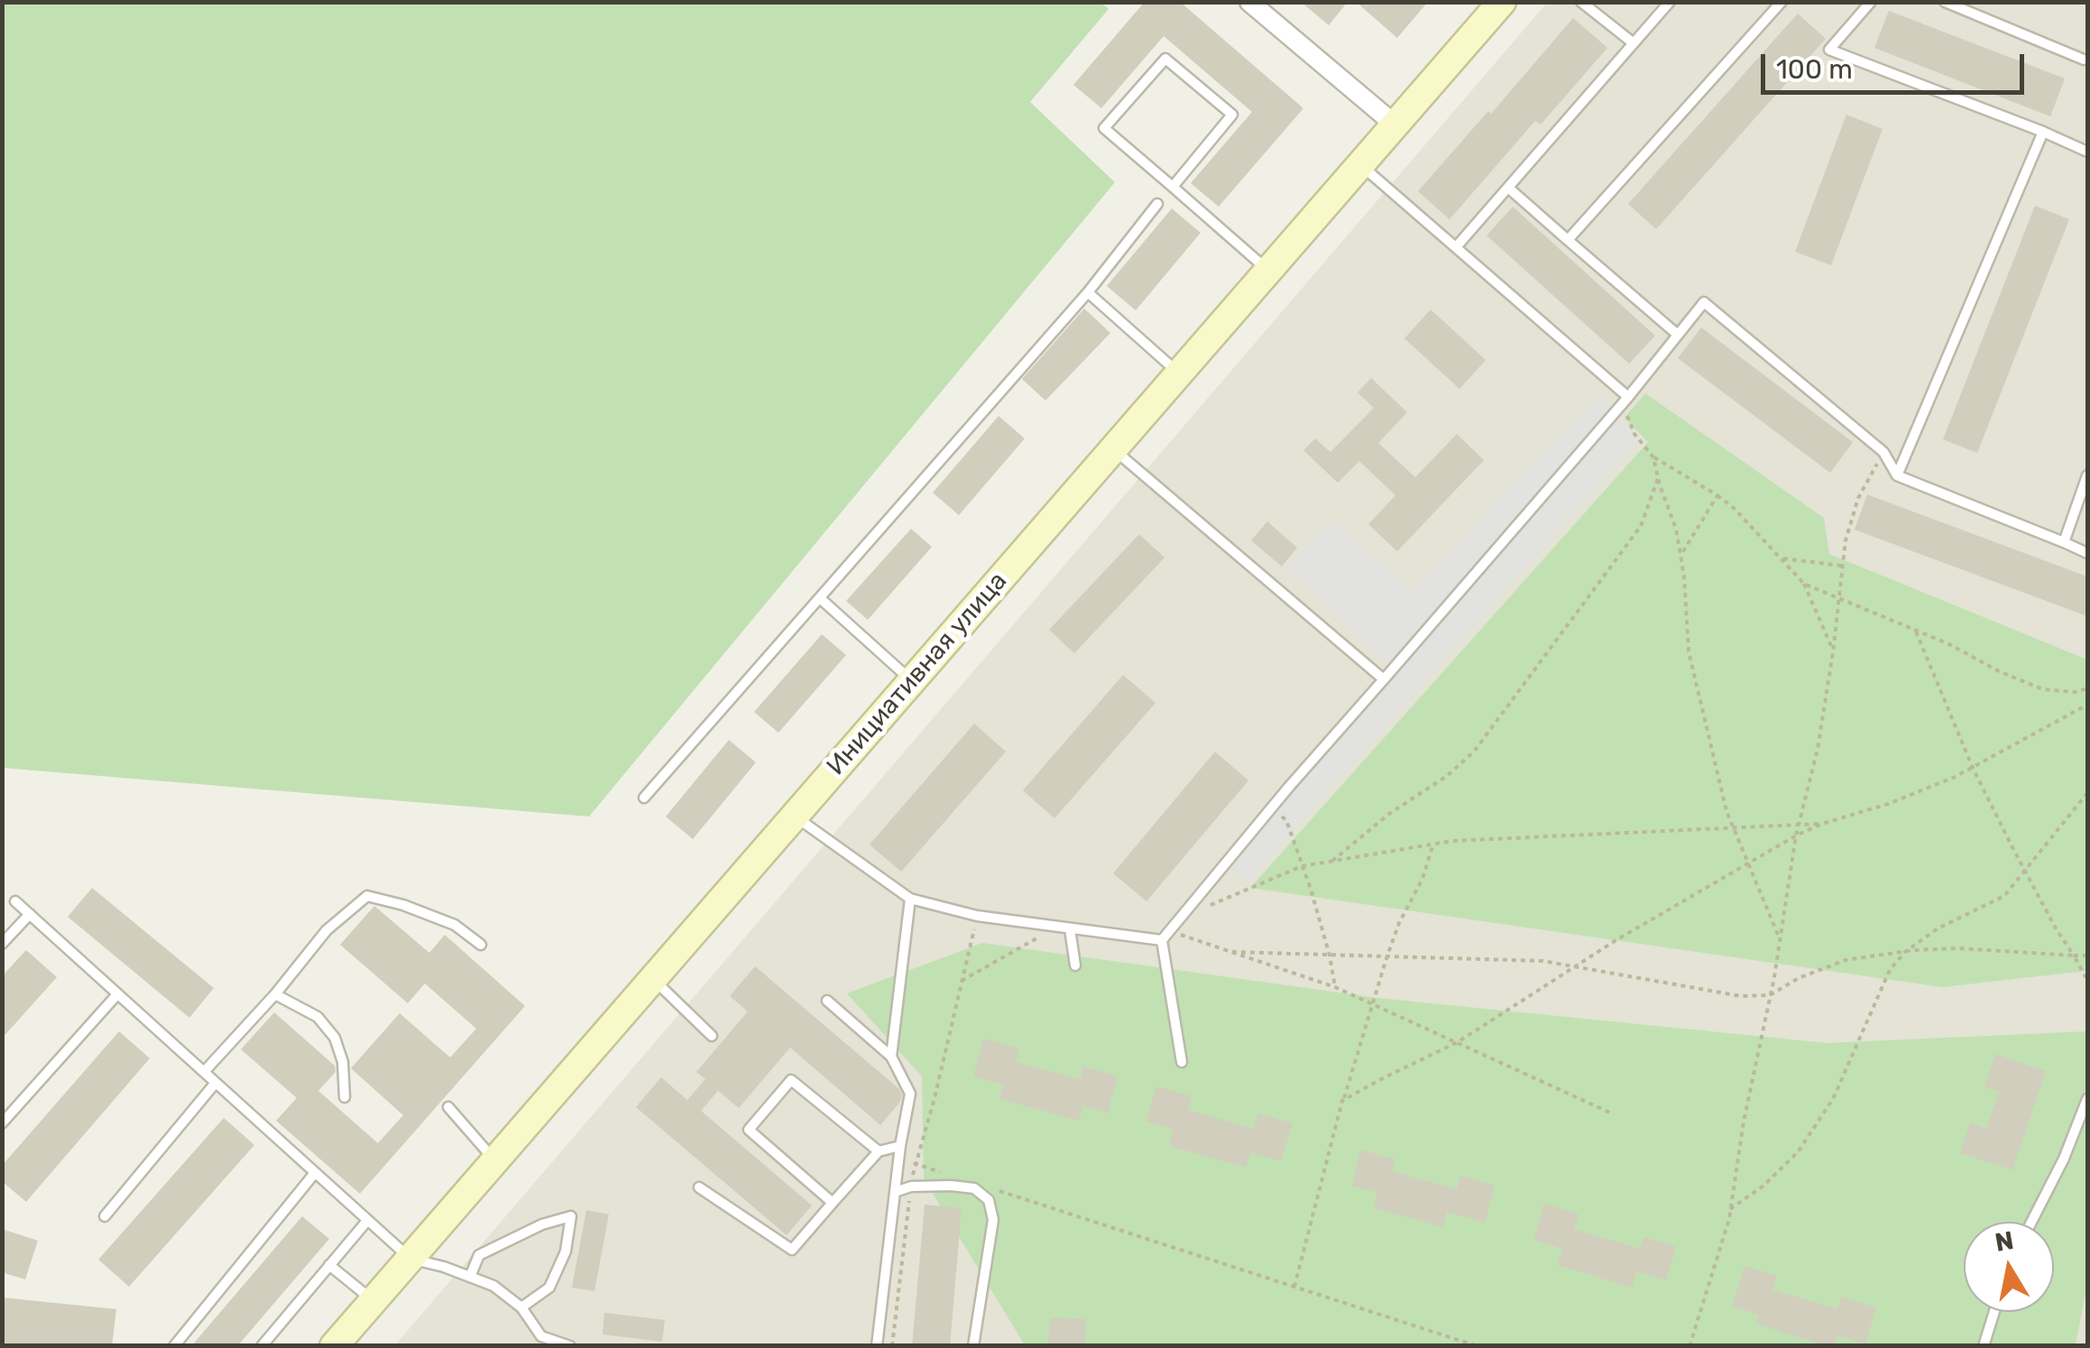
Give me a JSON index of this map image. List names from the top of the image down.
{
  "streets": {
    "main road": ["Инициативная улица"]
  },
  "scale_bar": "100 m",
  "north": "top"
}
